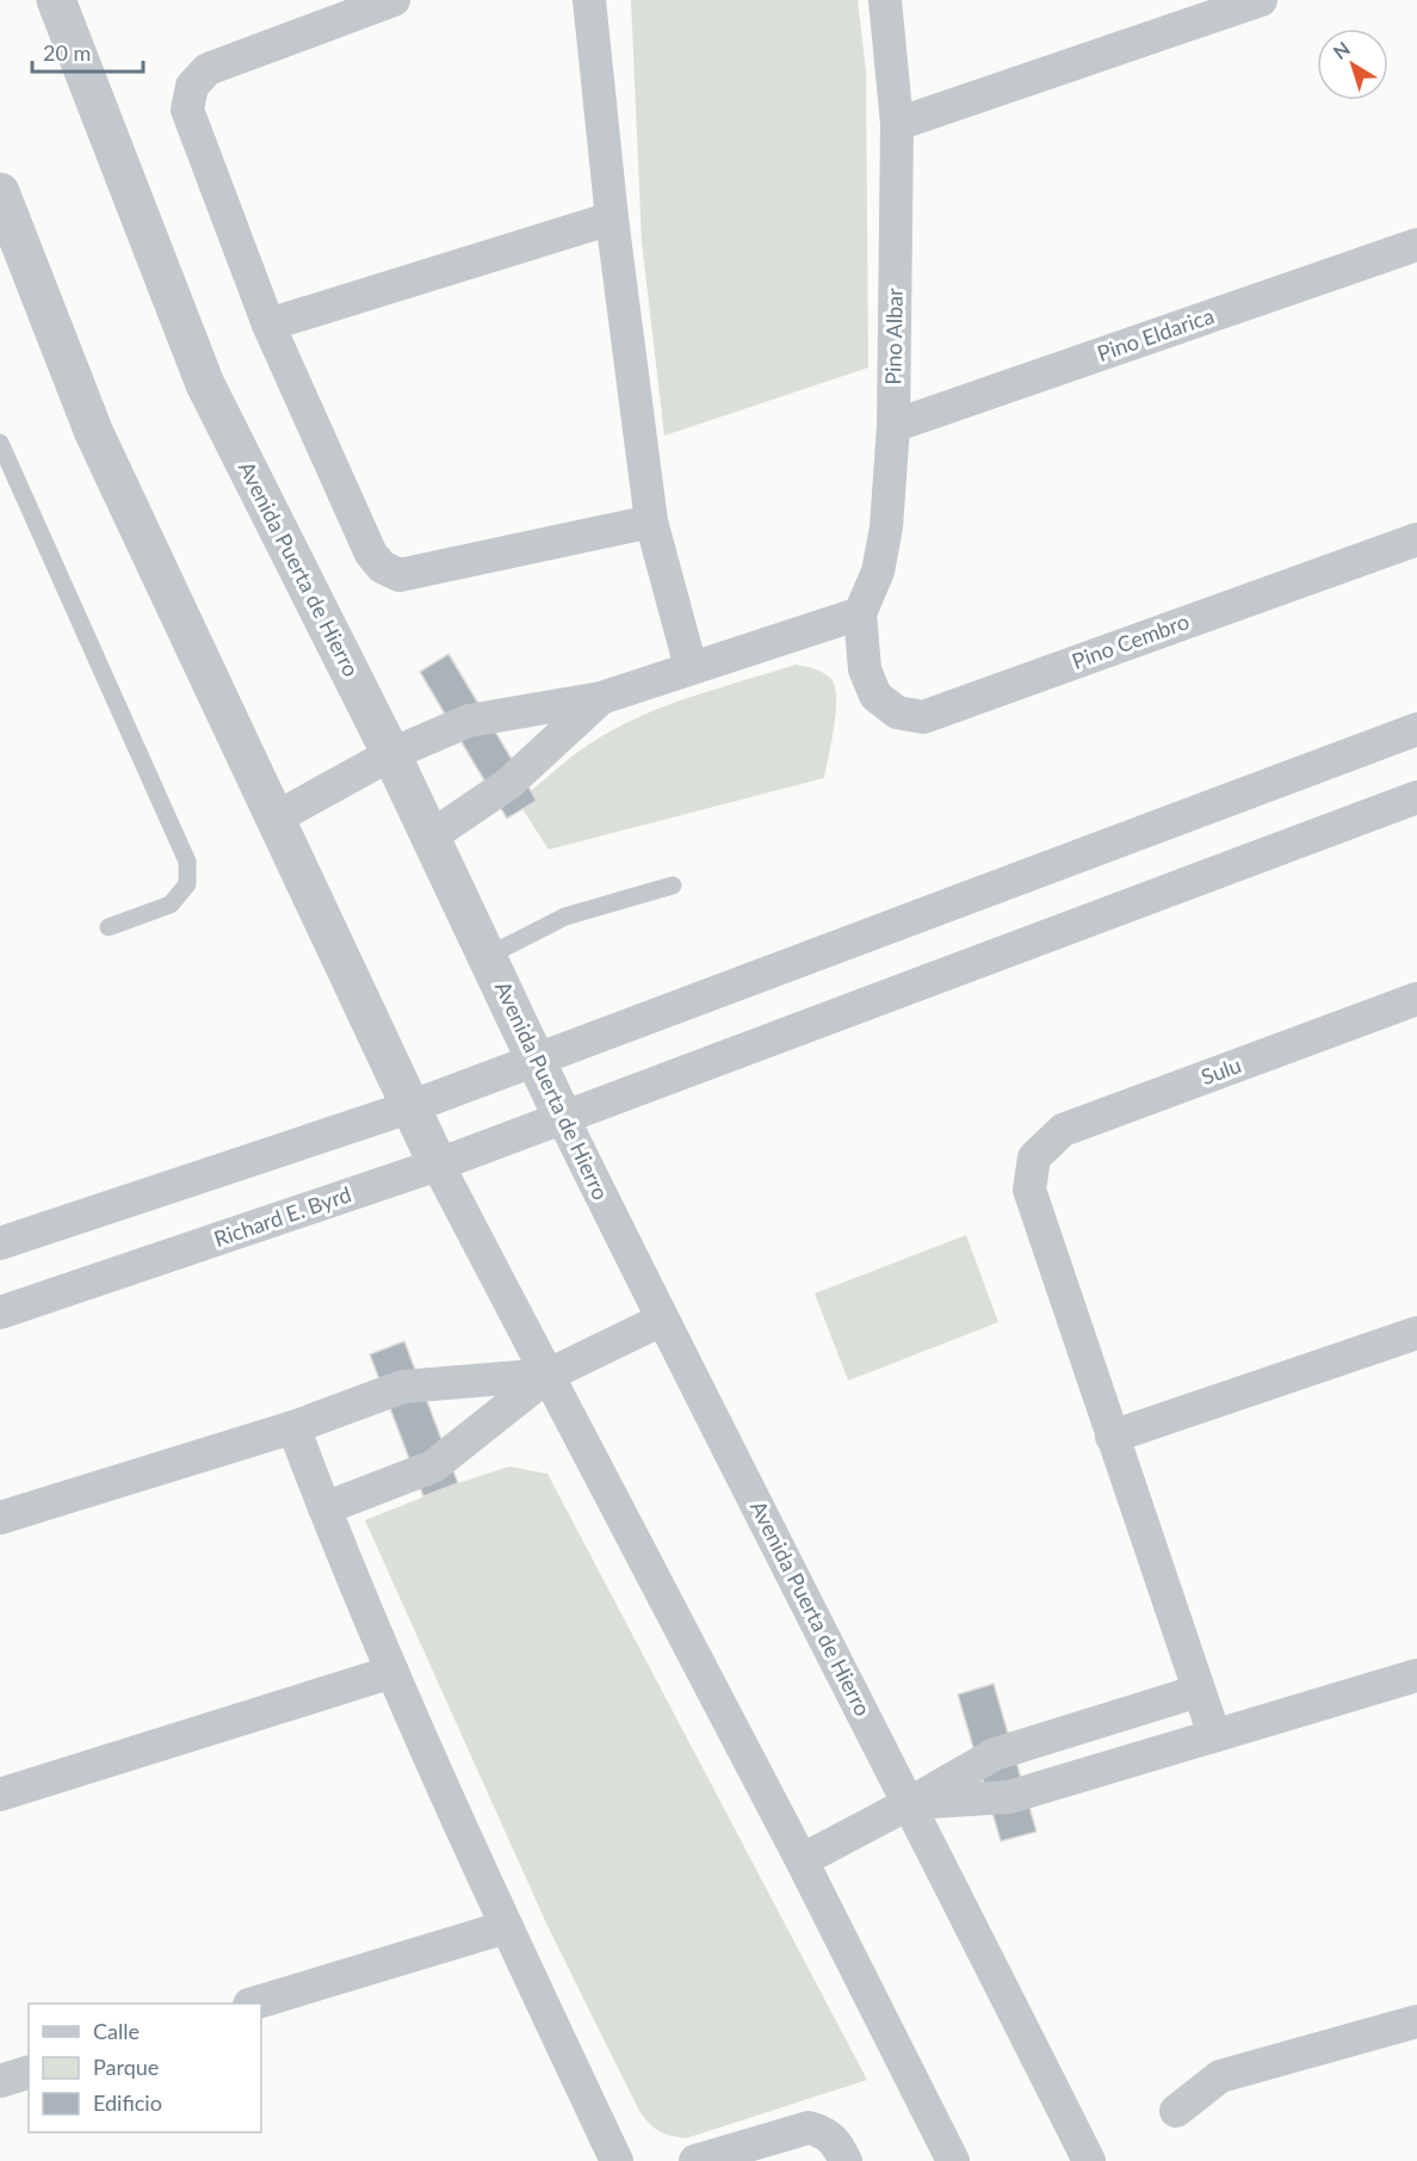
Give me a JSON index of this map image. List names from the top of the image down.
{
  "streets": {
    "street": [
      "Pino Eldarica",
      "Pino Albar",
      "Avenida Puerta de Hierro",
      "Pino Cembro",
      "Sulu",
      "Richard E. Byrd"
    ]
  },
  "crossings": [
    ["Pino Eldarica", "Pino Albar"],
    ["Pino Albar", "Pino Cembro"],
    ["Avenida Puerta de Hierro", "Richard E. Byrd"]
  ],
  "legend": ["Calle", "Parque", "Edificio"],
  "scale_bar": "20 m",
  "north": "top left"
}
